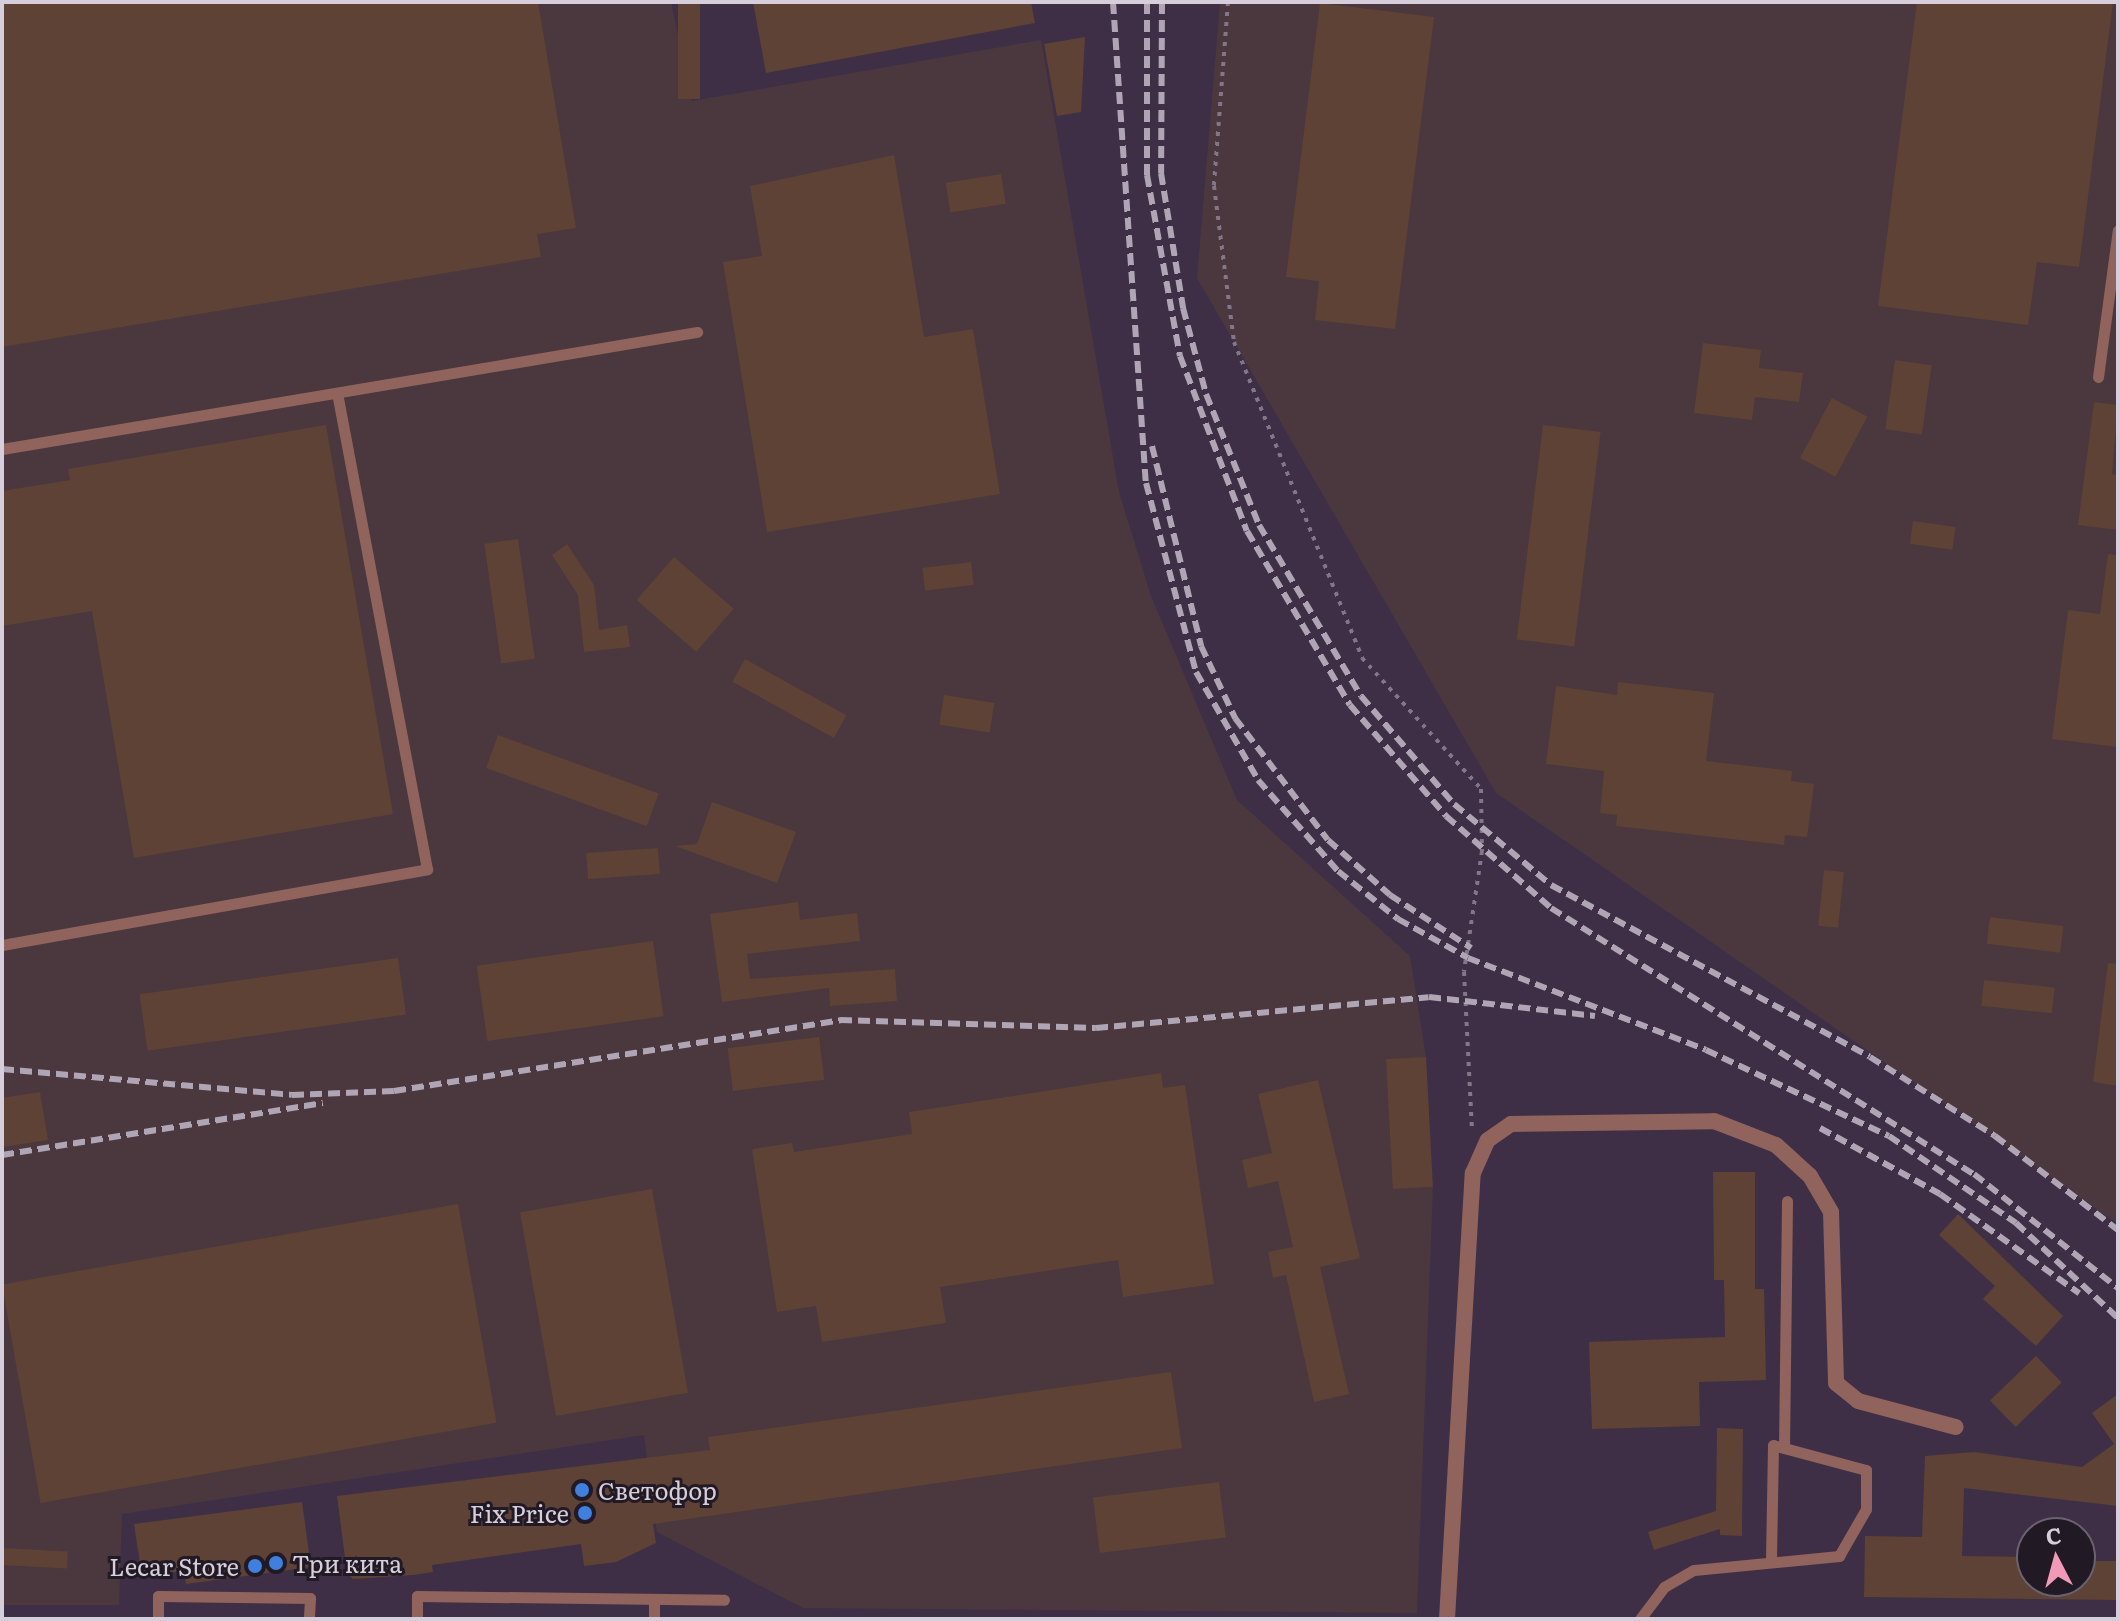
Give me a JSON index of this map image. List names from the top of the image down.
{
  "places": [
    "Светофор",
    "Fix Price",
    "Три кита",
    "Lecar Store"
  ],
  "north": "top"
}
